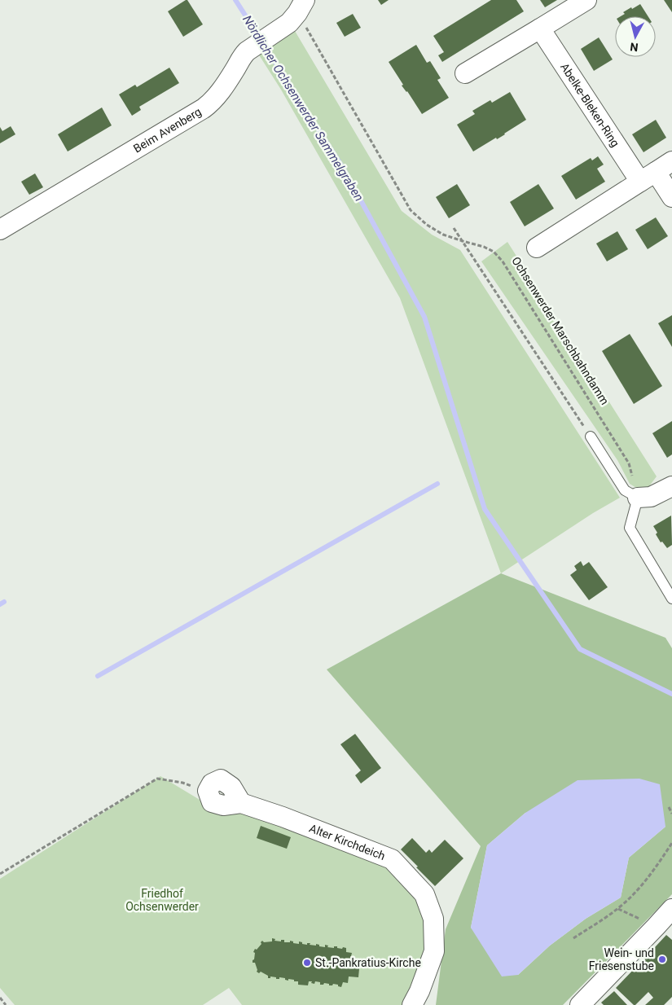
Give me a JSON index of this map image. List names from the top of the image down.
{
  "streets": {
    "street": ["Abelke-Bleken-Ring", "Beim Avenberg", "Alter Kirchdeich"],
    "path": ["Ochsenwerder Marschbahndamm"]
  },
  "crossings": [
    ["Beim Avenberg", "Ochsenwerder Marschbahndamm"]
  ],
  "water": ["Nördlicher Ochsenwerder Sammelgraben"],
  "parks": ["Friedhof Ochsenwerder"],
  "places": ["Wein- und Friesenstube", "St.-Pankratius-Kirche"],
  "north": "bottom"
}
